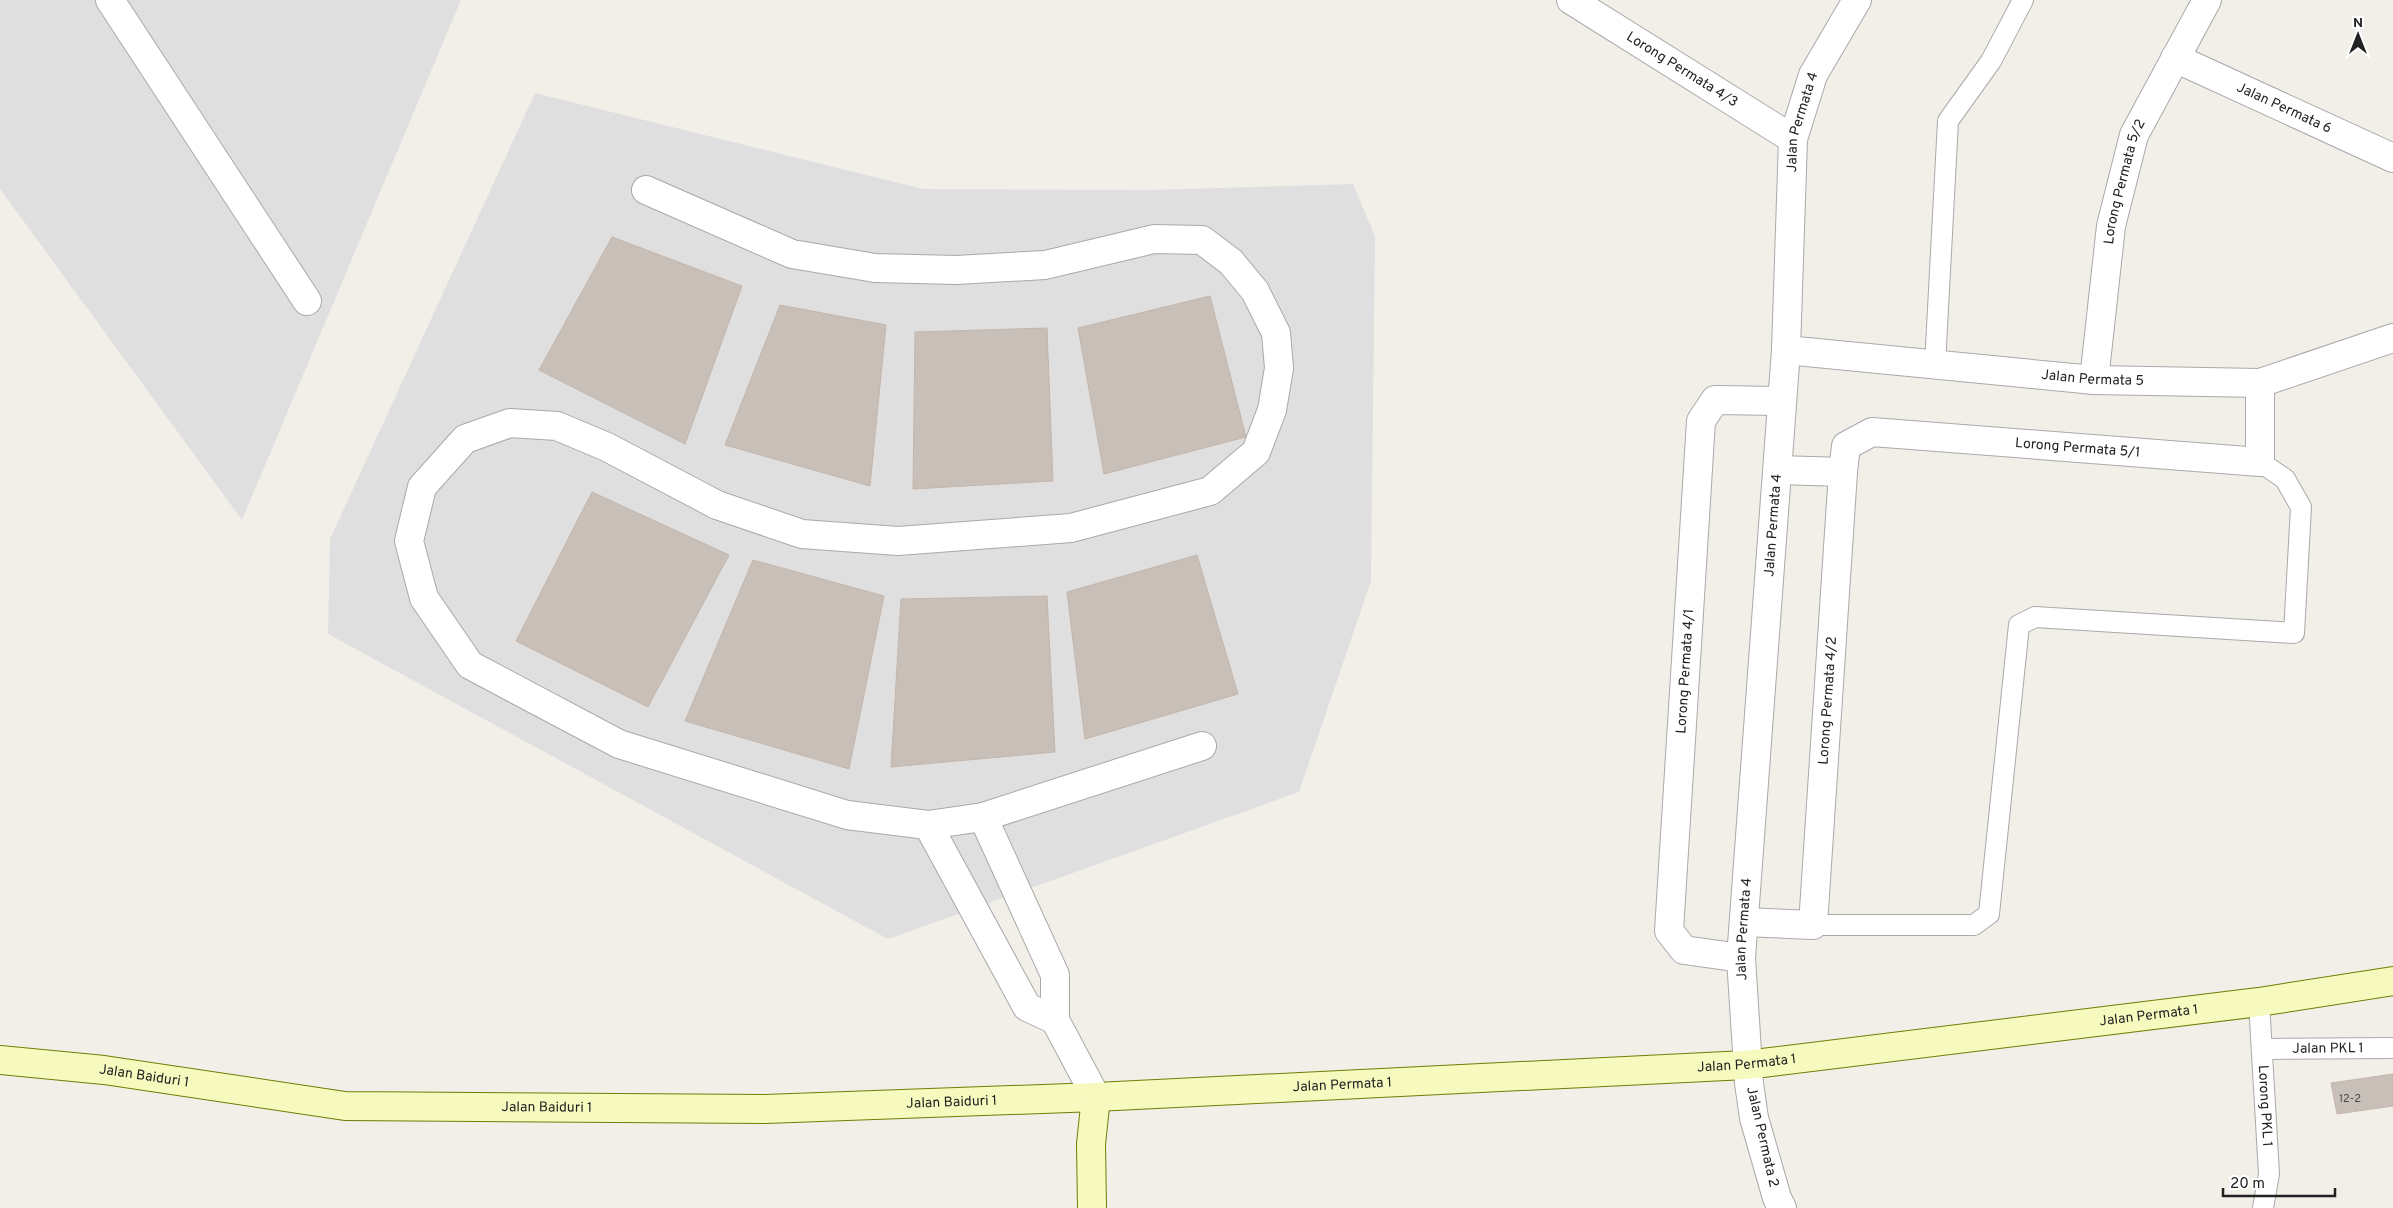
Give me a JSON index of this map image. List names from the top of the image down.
{
  "streets": {
    "main road": ["Jalan Permata 1", "Jalan Baiduri 1"],
    "street": [
      "Lorong Permata 4/3",
      "Jalan Permata 6",
      "Jalan Permata 4",
      "Lorong Permata 5/2",
      "Jalan Permata 5",
      "Lorong Permata 5/1",
      "Lorong Permata 4/1",
      "Lorong Permata 4/2",
      "Jalan Permata 2"
    ],
    "lane": ["Jalan PKL 1", "Lorong PKL 1"]
  },
  "crossings": [
    ["Lorong Permata 4/3", "Jalan Permata 4"],
    ["Jalan Permata 6", "Lorong Permata 5/2"],
    ["Jalan Permata 4", "Jalan Permata 5"],
    ["Jalan Permata 4", "Lorong Permata 4/1"],
    ["Jalan Permata 4", "Jalan Permata 1"],
    ["Jalan Permata 4", "Jalan Permata 2"],
    ["Lorong Permata 5/2", "Jalan Permata 5"],
    ["Lorong Permata 5/1", "Lorong Permata 4/2"],
    ["Jalan Permata 1", "Jalan Baiduri 1"],
    ["Jalan Permata 1", "Lorong PKL 1"],
    ["Jalan Permata 1", "Jalan Permata 2"],
    ["Jalan PKL 1", "Lorong PKL 1"]
  ],
  "house_numbers": ["12-2"],
  "scale_bar": "20 m",
  "north": "top"
}
